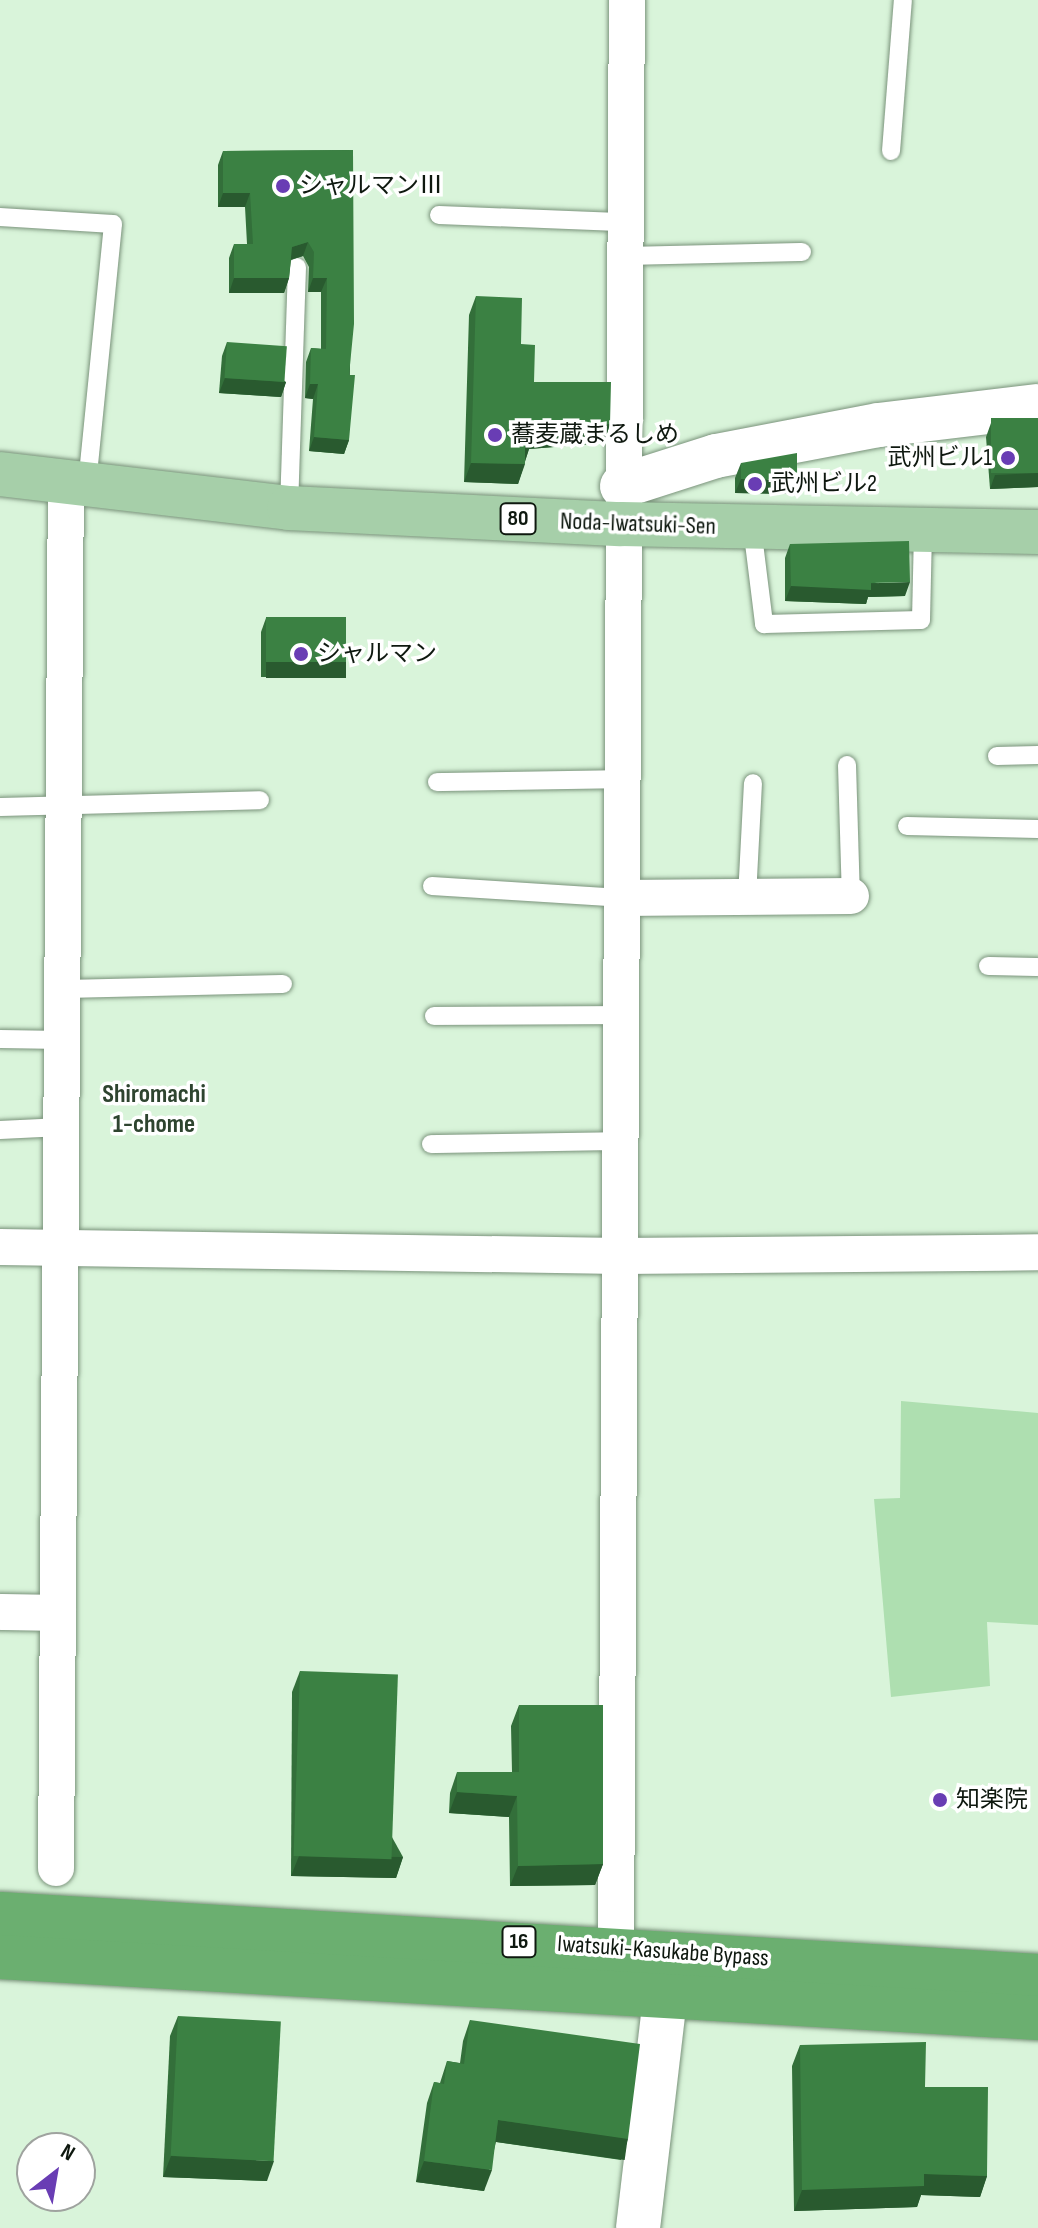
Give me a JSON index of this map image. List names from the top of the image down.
{
  "streets": {
    "highway": ["16", "Iwatsuki-Kasukabe Bypass"],
    "main road": ["80", "Noda-Iwatsuki-Sen"]
  },
  "districts": ["Shiromachi 1-chome"],
  "places": [
    "シャルマンⅢ",
    "蕎麦蔵まるしめ",
    "武州ビル1",
    "武州ビル2",
    "シャルマン",
    "知楽院"
  ],
  "north": "top right"
}
